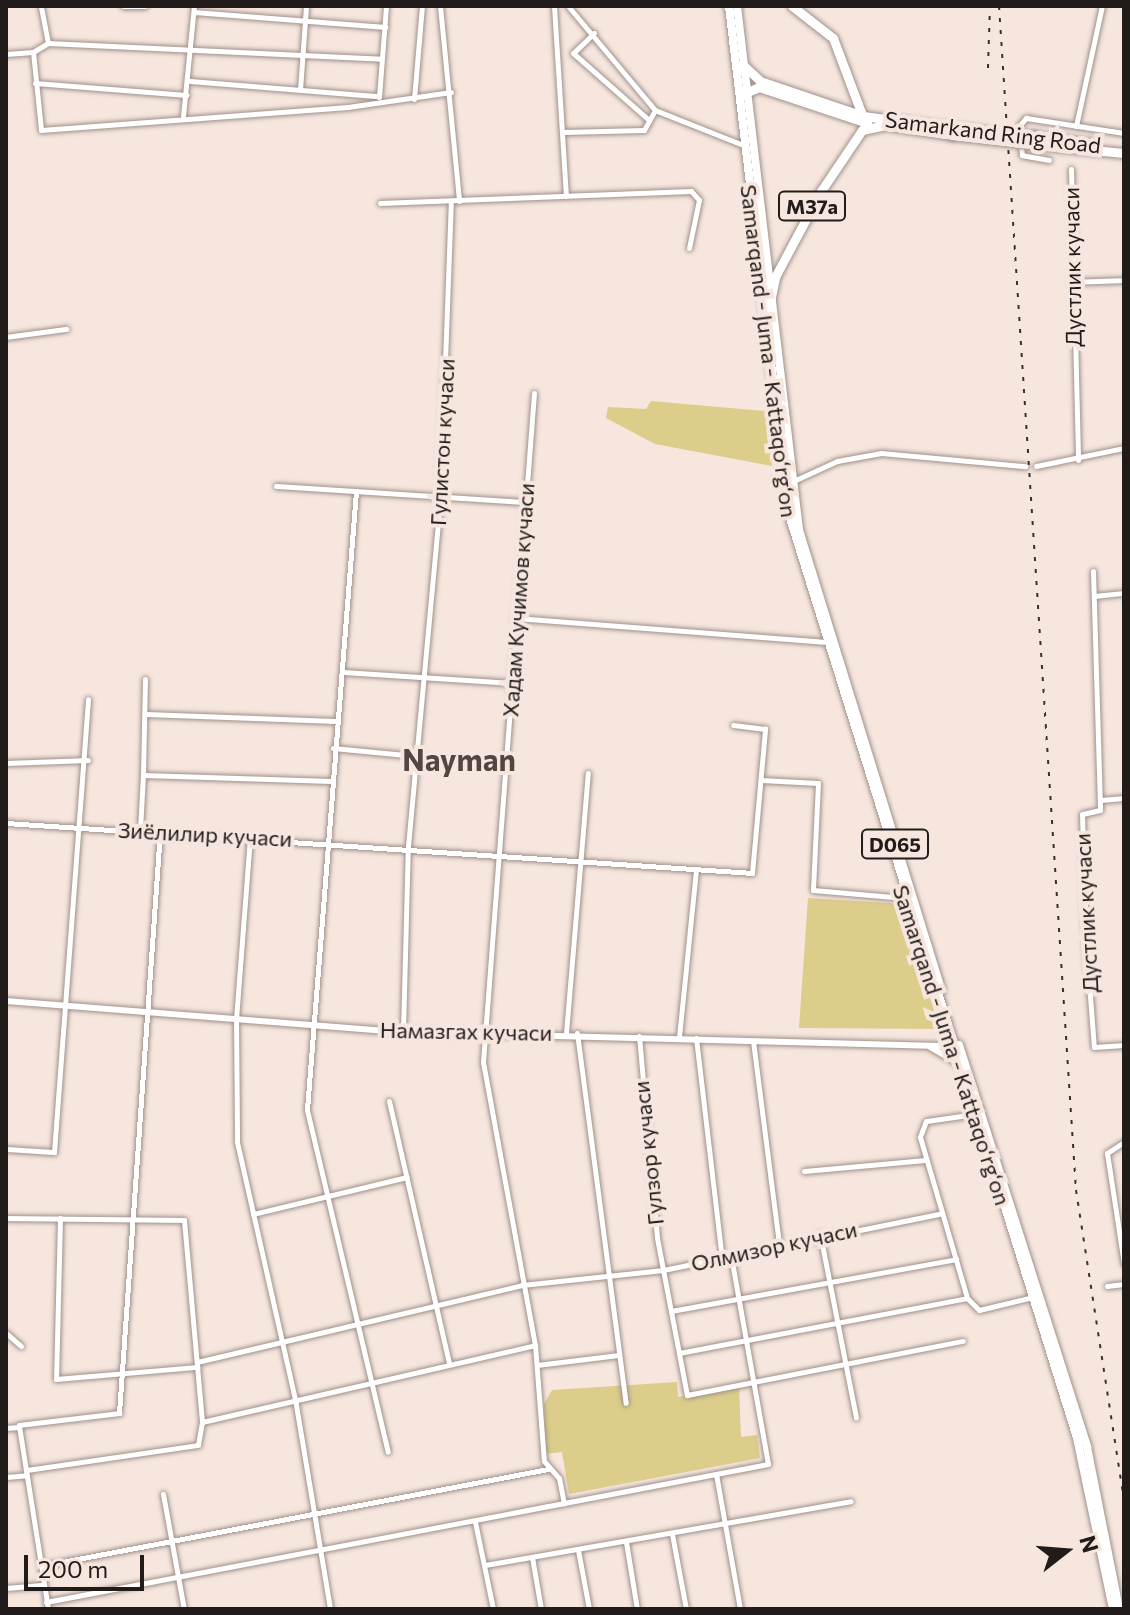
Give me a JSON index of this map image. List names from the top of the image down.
{
  "streets": {
    "highway": ["Samarkand Ring Road", "M37a"],
    "main road": ["Samarqand - Juma - Kattaqo‘rg‘on", "D065"],
    "street": [
      "Дустлик кучаси",
      "Гулистон кучаси",
      "Хадам Кучимов кучаси",
      "Зиёлилир кучаси",
      "Намазгах кучаси",
      "Гулзор кучаси",
      "Олмизор кучаси"
    ]
  },
  "crossings": [
    ["Samarkand Ring Road", "M37a"],
    ["Samarkand Ring Road", "Samarqand - Juma - Kattaqo‘rg‘on"],
    ["M37a", "Samarqand - Juma - Kattaqo‘rg‘on"],
    ["Гулистон кучаси", "Зиёлилир кучаси"],
    ["Гулистон кучаси", "Намазгах кучаси"],
    ["Хадам Кучимов кучаси", "Зиёлилир кучаси"],
    ["Хадам Кучимов кучаси", "Намазгах кучаси"],
    ["Хадам Кучимов кучаси", "Олмизор кучаси"],
    ["Намазгах кучаси", "Гулзор кучаси"],
    ["Гулзор кучаси", "Олмизор кучаси"]
  ],
  "districts": ["Nayman"],
  "scale_bar": "200 m",
  "north": "right"
}
